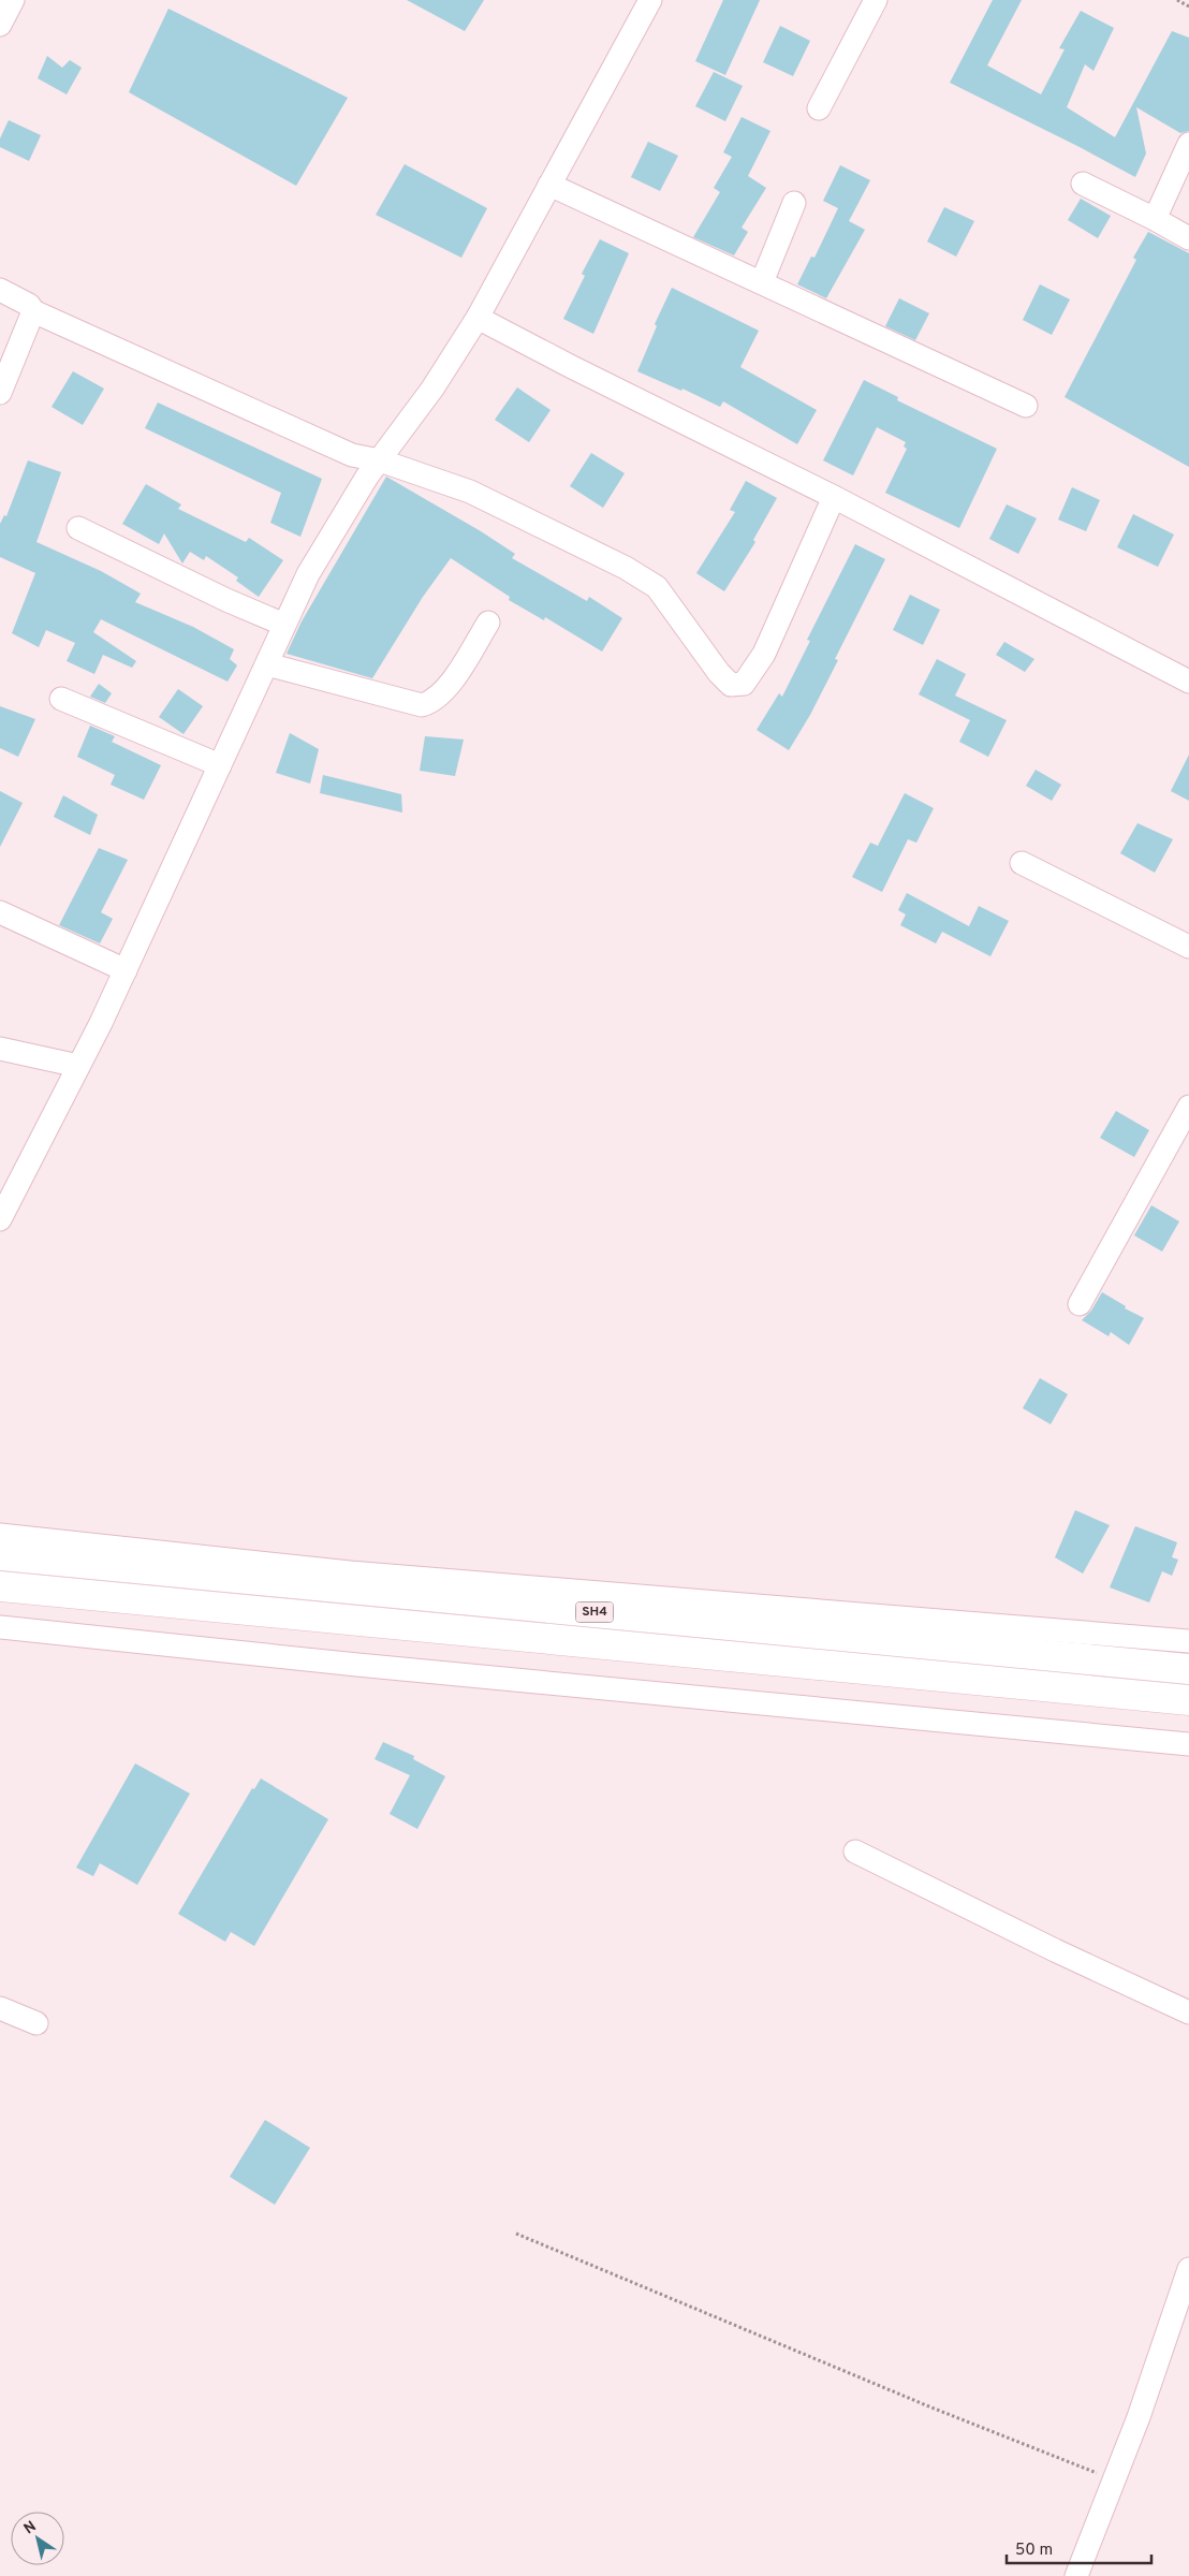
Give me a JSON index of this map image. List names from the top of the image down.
{
  "streets": {
    "highway": ["SH4"]
  },
  "scale_bar": "50 m",
  "north": "top left"
}
